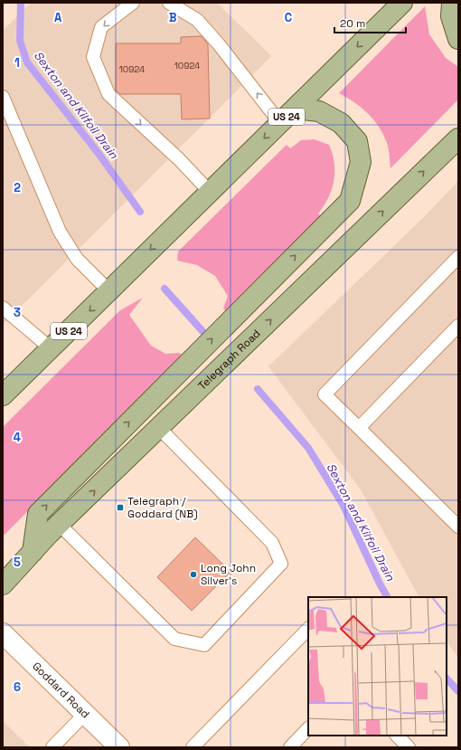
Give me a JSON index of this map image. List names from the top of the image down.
{
  "streets": {
    "main road": ["US 24", "Telegraph Road", "Goddard Road"]
  },
  "water": ["Sexton and Kilfoil Drain"],
  "places": {
    "transit": ["Telegraph / Goddard (NB)"],
    "other": ["Long John Silver's"]
  },
  "house_numbers": ["10924", "10924"],
  "scale_bar": "20 m",
  "grid": {
    "columns": ["A", "B", "C"],
    "rows": [
      "1",
      "2",
      "3",
      "4",
      "5",
      "6"
    ]
  }
}
